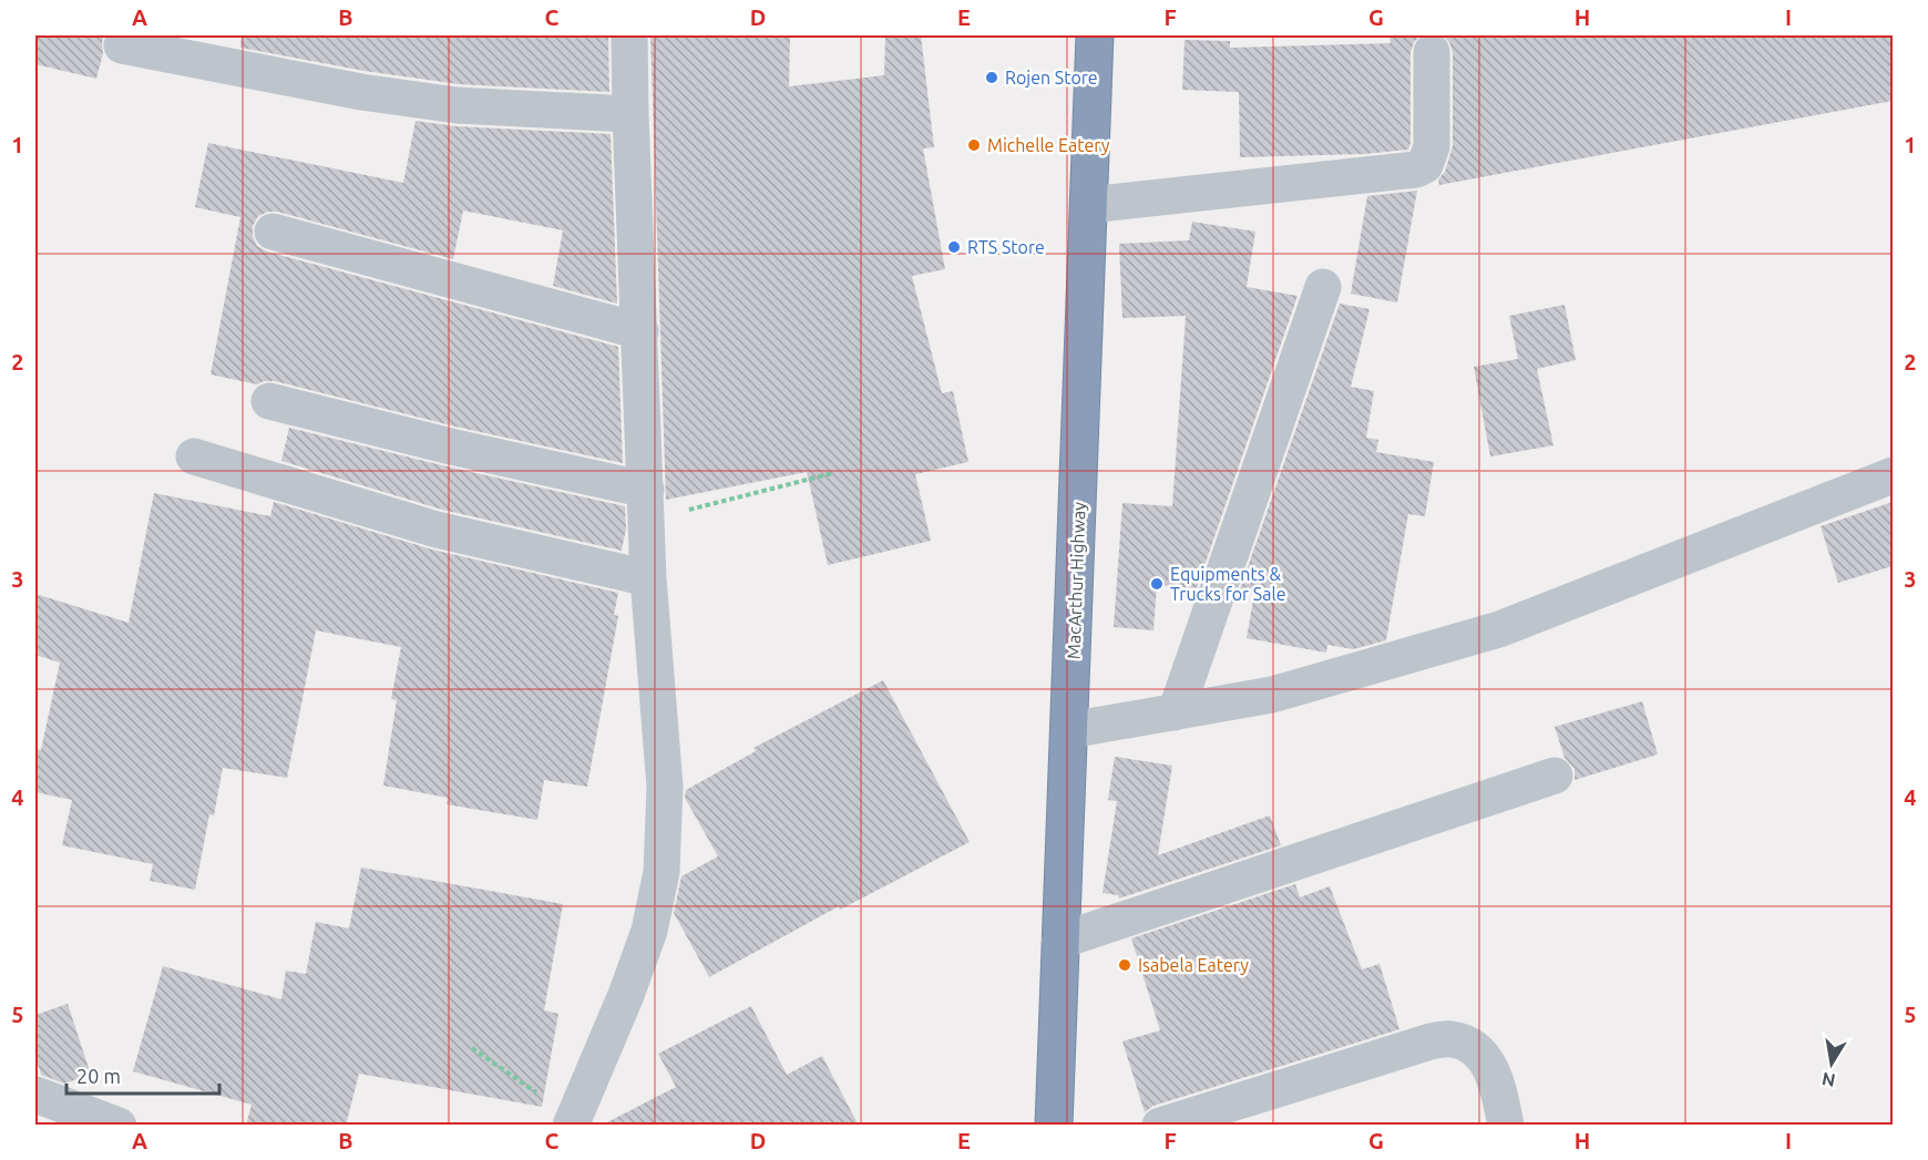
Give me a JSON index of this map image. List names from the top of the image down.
{
  "streets": {
    "highway": ["MacArthur Highway"]
  },
  "places": [
    "Rojen Store",
    "Michelle Eatery",
    "RTS Store",
    "Equipments & Trucks for Sale",
    "Isabela Eatery"
  ],
  "scale_bar": "20 m",
  "north": "bottom",
  "grid": {
    "columns": [
      "A",
      "B",
      "C",
      "D",
      "E",
      "F",
      "G",
      "H",
      "I"
    ],
    "rows": [
      "1",
      "2",
      "3",
      "4",
      "5"
    ]
  }
}
